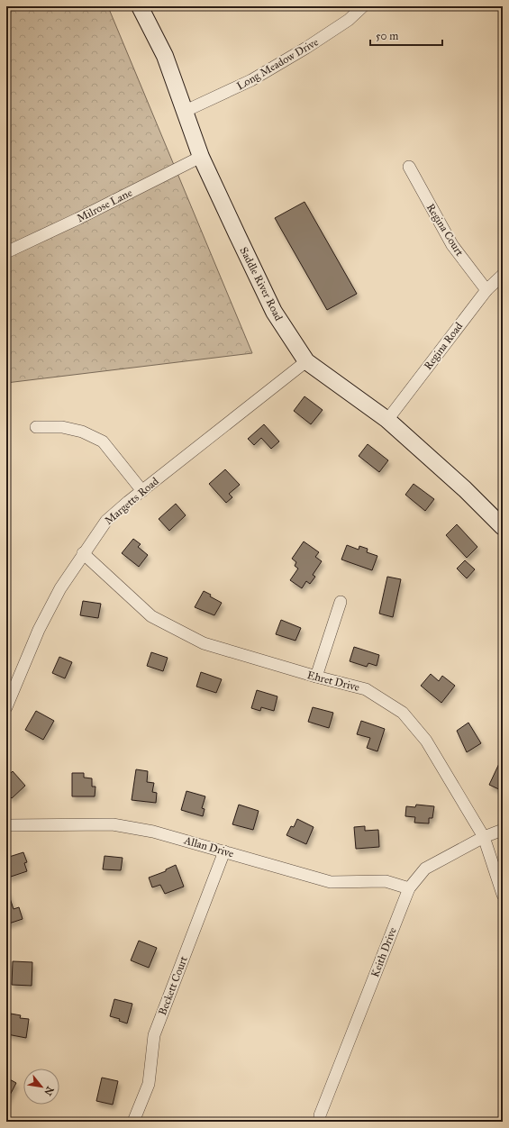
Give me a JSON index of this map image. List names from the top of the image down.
{
  "streets": {
    "main road": ["Saddle River Road"],
    "street": [
      "Long Meadow Drive",
      "Milrose Lane",
      "Regina Court",
      "Regina Road",
      "Margetts Road",
      "Ehret Drive",
      "Allan Drive",
      "Keith Drive",
      "Beckett Court"
    ]
  },
  "crossings": [
    ["Long Meadow Drive", "Saddle River Road"],
    ["Milrose Lane", "Saddle River Road"],
    ["Regina Court", "Regina Road"],
    ["Saddle River Road", "Regina Road"],
    ["Saddle River Road", "Margetts Road"],
    ["Margetts Road", "Ehret Drive"],
    ["Ehret Drive", "Keith Drive"],
    ["Allan Drive", "Keith Drive"],
    ["Allan Drive", "Beckett Court"]
  ],
  "scale_bar": "50 m",
  "north": "bottom right"
}
